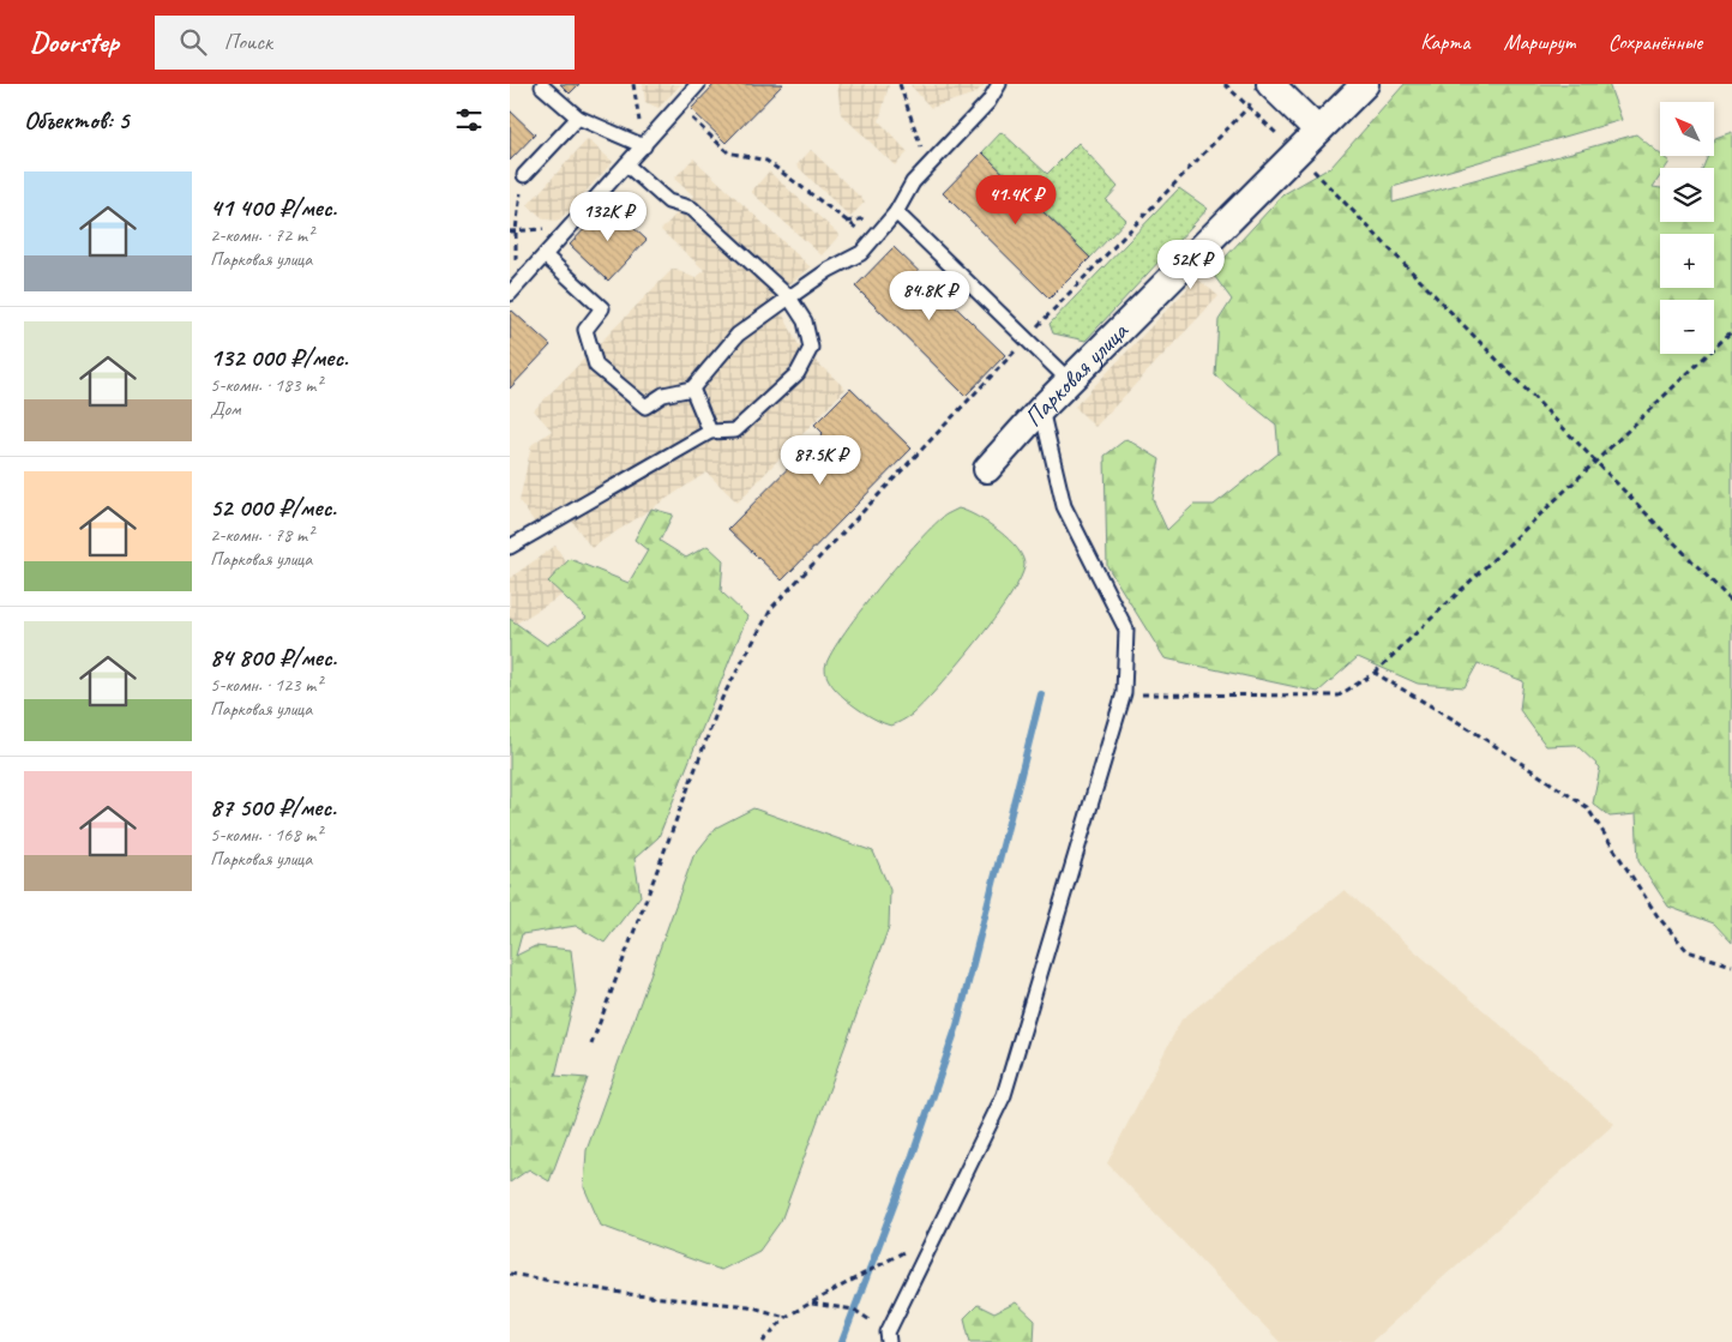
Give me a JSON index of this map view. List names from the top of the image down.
{
  "streets": {
    "street": ["Парковая улица"]
  },
  "north": "top left",
  "page": {
    "header": "Doorstep",
    "search": "Поиск",
    "nav": ["Карта", "Маршрут", "Сохранённые"],
    "heading": "Объектов: 5",
    "map_buttons": ["+", "−"],
    "list": [
      {
        "name": "41 400 ₽/мес.",
        "note": "2-комн. · 72 m² · Парковая улица"
      },
      {
        "name": "132 000 ₽/мес.",
        "note": "5-комн. · 183 m² · Дом"
      },
      {
        "name": "52 000 ₽/мес.",
        "note": "2-комн. · 78 m² · Парковая улица"
      },
      {
        "name": "84 800 ₽/мес.",
        "note": "5-комн. · 123 m² · Парковая улица"
      },
      {
        "name": "87 500 ₽/мес.",
        "note": "5-комн. · 168 m² · Парковая улица"
      }
    ],
    "price": [
      "41.4K ₽",
      "132K ₽",
      "52K ₽",
      "84.8K ₽",
      "87.5K ₽"
    ]
  }
}
